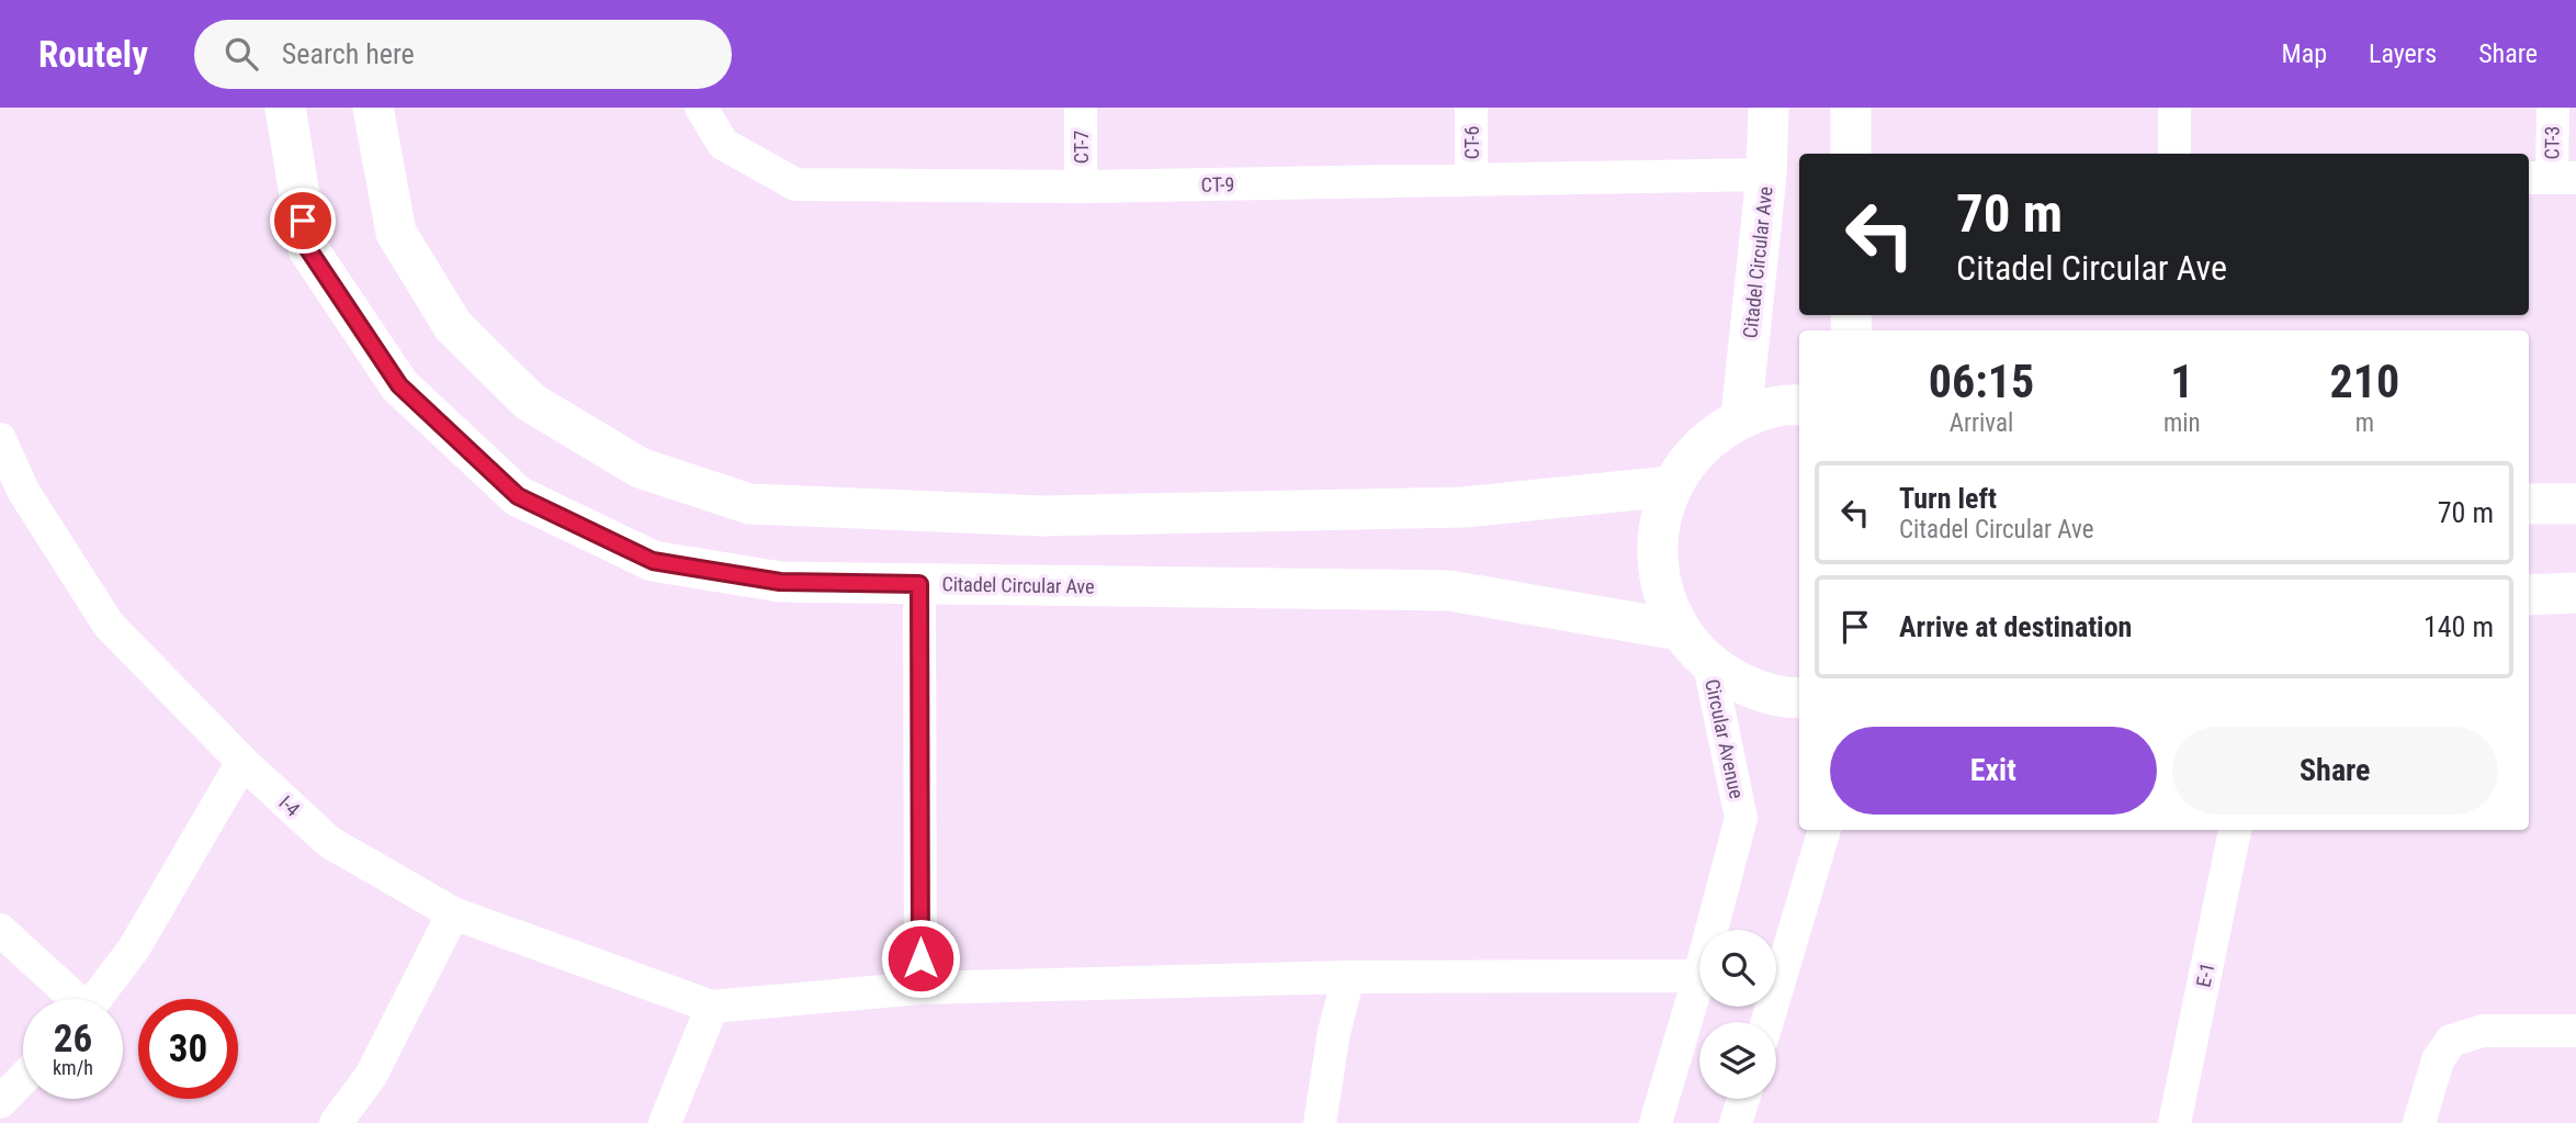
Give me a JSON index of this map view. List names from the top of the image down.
{
  "streets": {
    "street": [
      "CT-6",
      "CT-3",
      "CT-7",
      "CT-9",
      "Citadel Circular Ave",
      "Circular Avenue",
      "I-4",
      "E-1"
    ]
  },
  "crossings": [
    ["CT-6", "CT-9"],
    ["CT-7", "CT-9"],
    ["CT-9", "Citadel Circular Ave"]
  ],
  "page": {
    "header": "Routely",
    "search": "Search here",
    "nav": ["Map", "Layers", "Share"],
    "turn": ["70 m", "Citadel Circular Ave"],
    "eta": [
      "06:15",
      "Arrival",
      "1",
      "min",
      "210",
      "m"
    ],
    "list": [
      {
        "name": "Turn left",
        "note": "Citadel Circular Ave",
        "value": "70 m"
      },
      {
        "name": "Arrive at destination",
        "value": "140 m"
      }
    ],
    "buttons": ["Exit", "Share"],
    "speed": "26 km/h",
    "limit": "30"
  }
}
